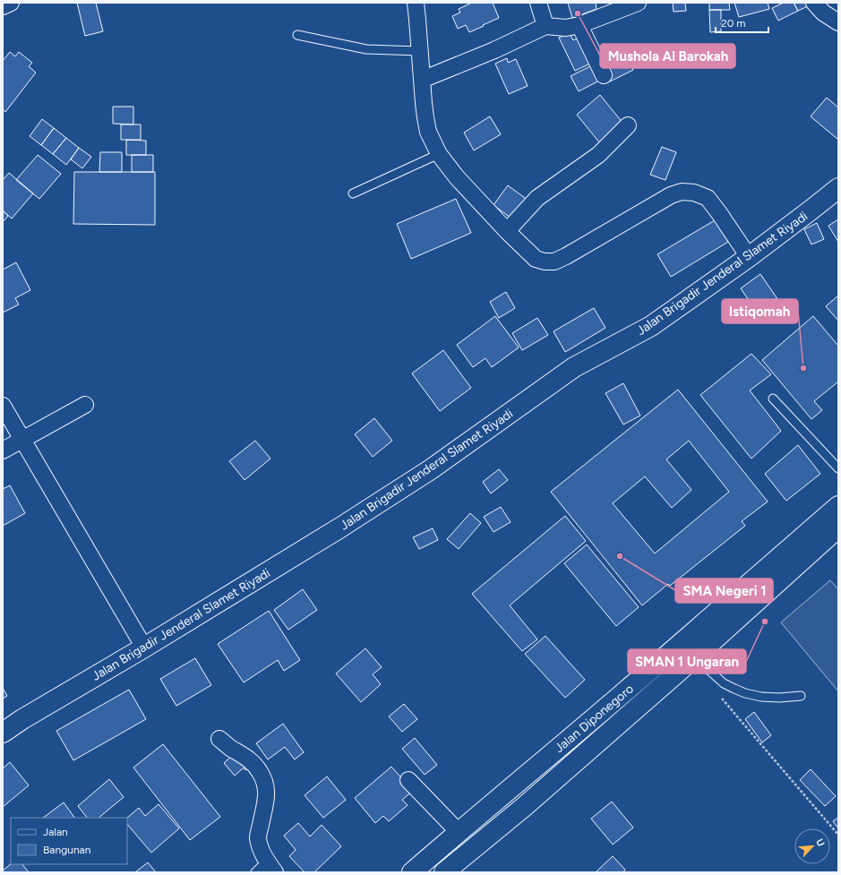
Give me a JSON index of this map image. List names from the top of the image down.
{
  "streets": {
    "main road": ["Jalan Brigadir Jenderal Slamet Riyadi", "Jalan Diponegoro"]
  },
  "places": [
    "Mushola Al Barokah",
    "Istiqomah",
    "SMA Negeri 1",
    "SMAN 1 Ungaran"
  ],
  "legend": ["Jalan", "Bangunan"],
  "scale_bar": "20 m",
  "north": "top right"
}
